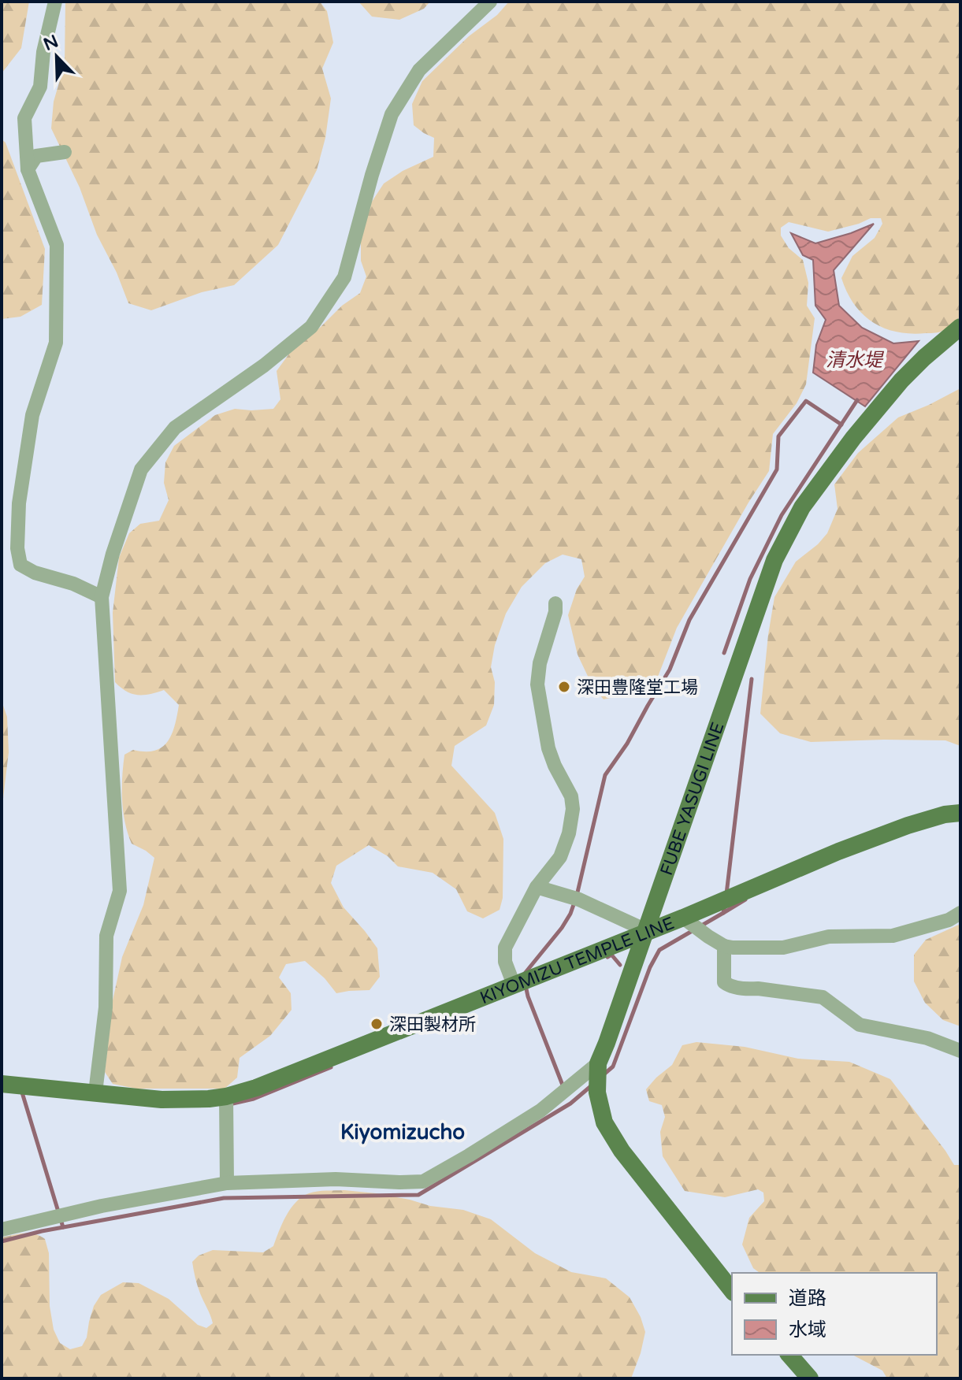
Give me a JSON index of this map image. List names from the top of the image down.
{
  "streets": {
    "main road": ["FUBE YASUGI LINE", "KIYOMIZU TEMPLE LINE"]
  },
  "crossings": [
    ["FUBE YASUGI LINE", "KIYOMIZU TEMPLE LINE"]
  ],
  "districts": ["Kiyomizucho"],
  "water": ["清水堤"],
  "places": ["深田豊隆堂工場", "深田製材所"],
  "legend": ["道路", "水域"],
  "north": "top left"
}
